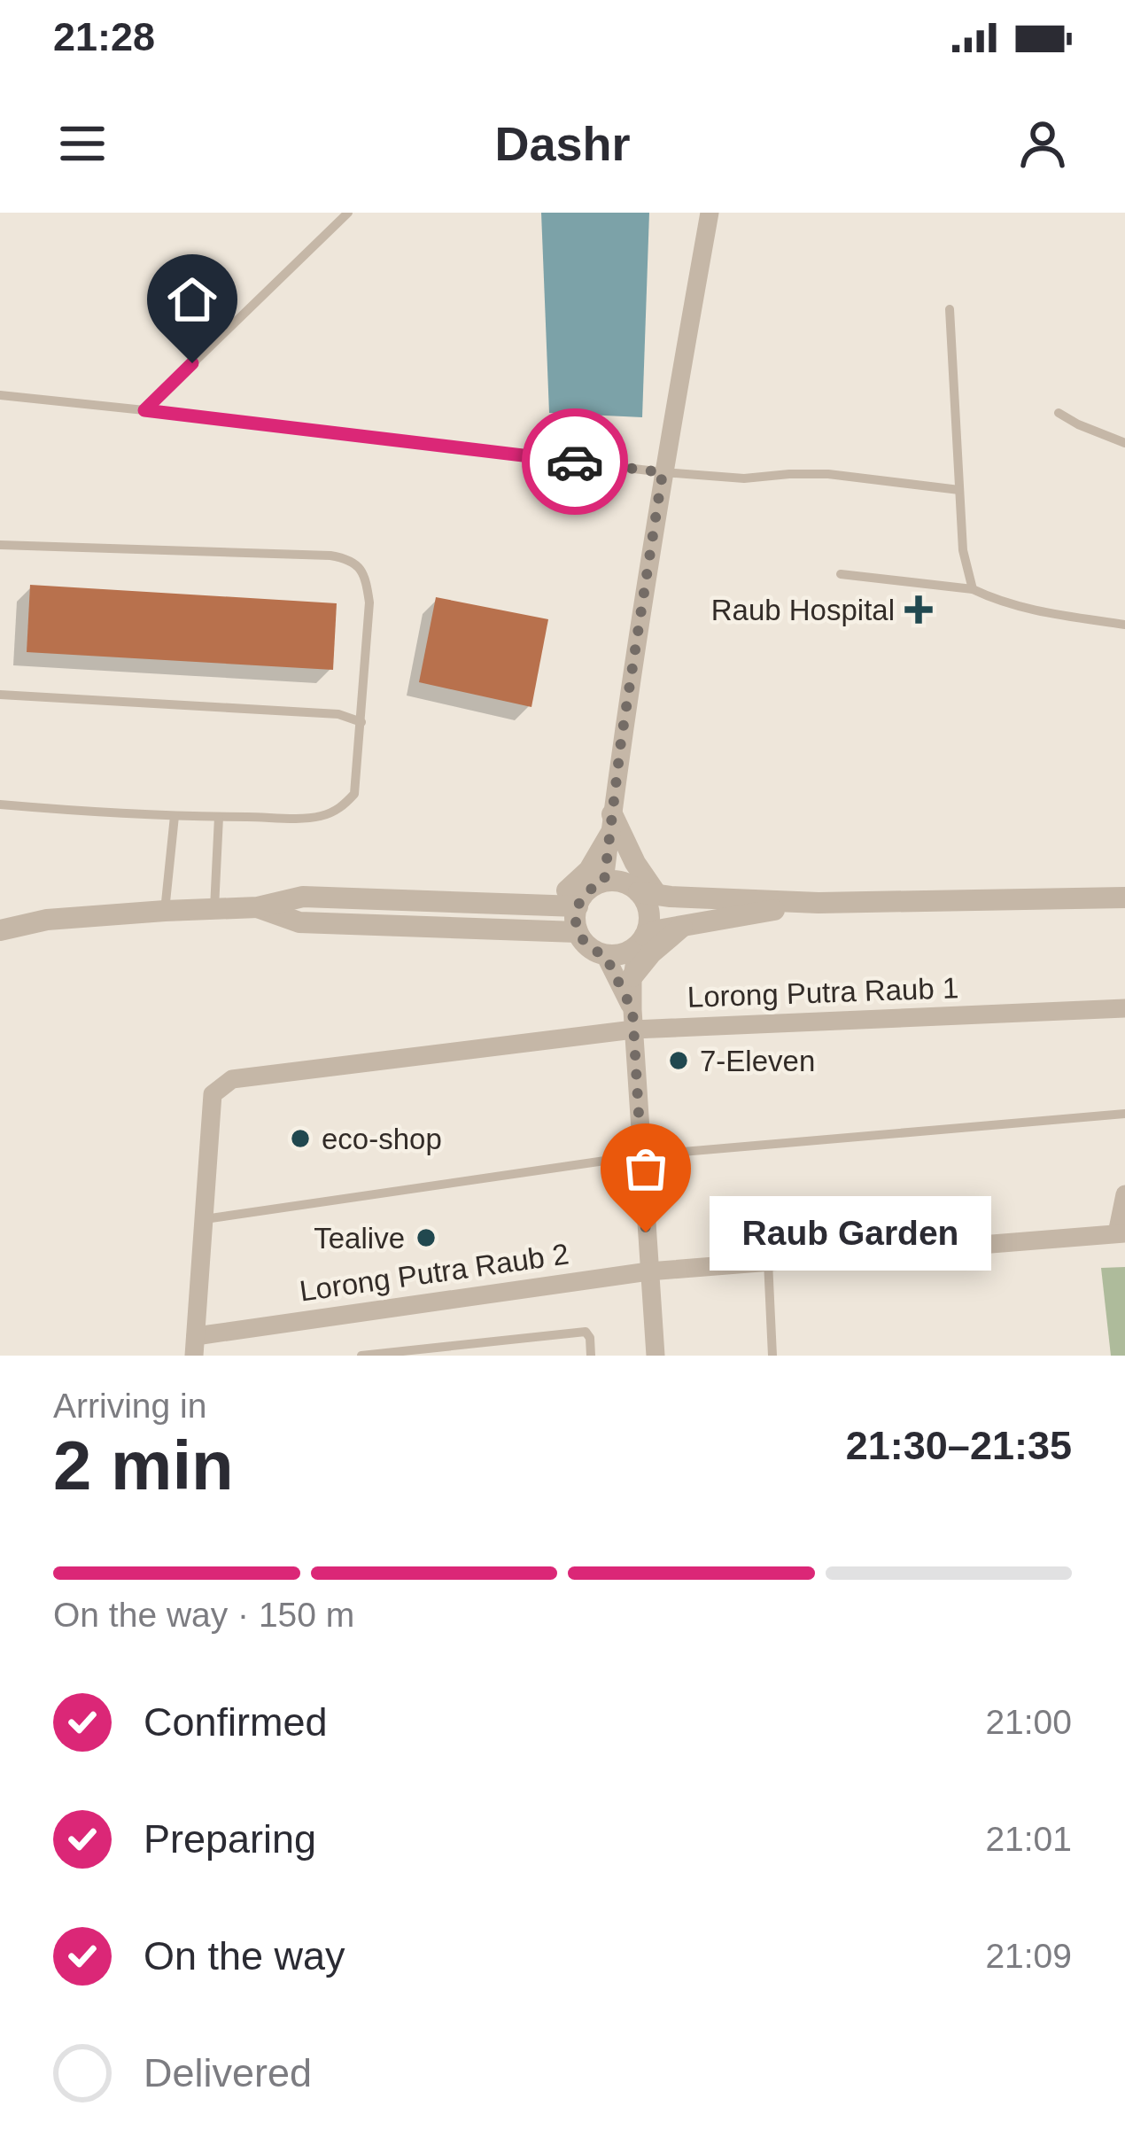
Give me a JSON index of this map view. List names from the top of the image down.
{
  "streets": {
    "street": ["Lorong Putra Raub 1", "Lorong Putra Raub 2"]
  },
  "places": {
    "health": ["Raub Hospital"],
    "other": [
      "7-Eleven",
      "eco-shop",
      "Raub Garden",
      "Tealive"
    ]
  },
  "page": {
    "status": "21:28",
    "header": "Dashr",
    "bubble": "Raub Garden",
    "heading": ["2 min", "Arriving in", "21:30–21:35"],
    "bar": "On the way · 150 m",
    "list": [
      ["Confirmed", "21:00"],
      ["Preparing", "21:01"],
      ["On the way", "21:09"],
      "Delivered"
    ]
  }
}
